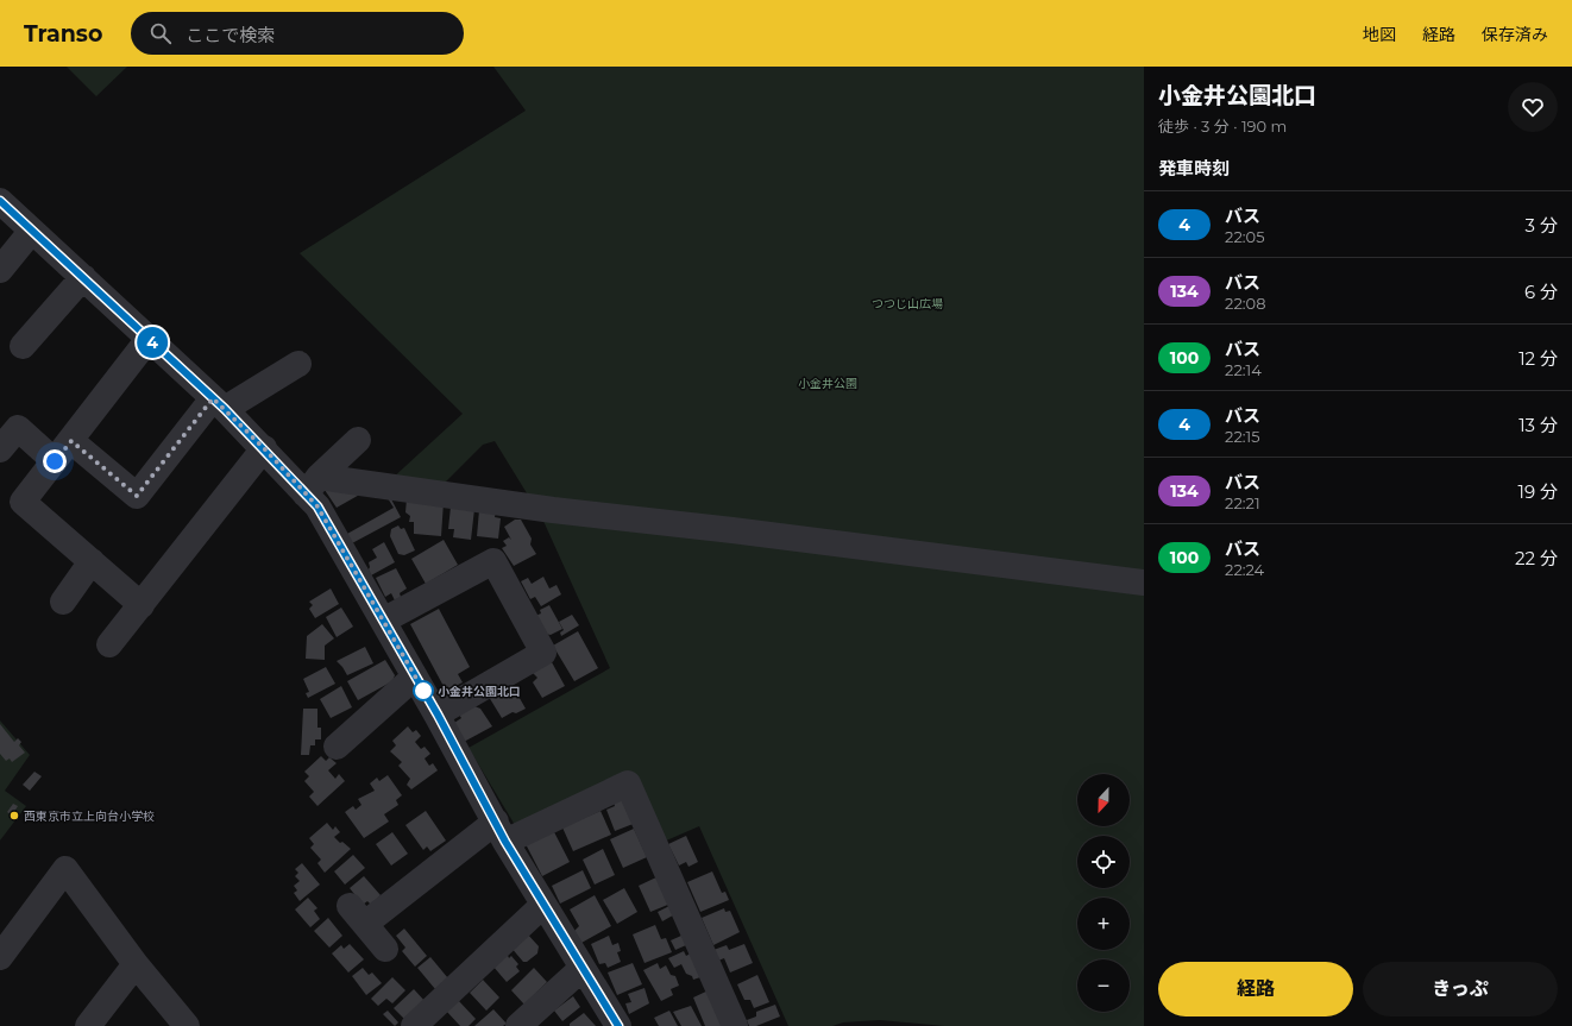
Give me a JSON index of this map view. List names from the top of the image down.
{
  "parks": ["つつじ山広場", "小金井公園"],
  "places": ["小金井公園北口", "西東京市立上向台小学校"],
  "lines": ["bus line 4"],
  "north": "bottom",
  "page": {
    "header": "Transo",
    "search": "ここで検索",
    "nav": ["地図", "経路", "保存済み"],
    "on_map": "4",
    "heading": [
      ["小金井公園北口", "徒歩 · 3 分 · 190 m"],
      "発車時刻"
    ],
    "list": [
      {
        "mark": "4",
        "name": "バス",
        "note": "22:05",
        "value": "3 分"
      },
      {
        "mark": "134",
        "name": "バス",
        "note": "22:08",
        "value": "6 分"
      },
      {
        "mark": "100",
        "name": "バス",
        "note": "22:14",
        "value": "12 分"
      },
      {
        "mark": "4",
        "name": "バス",
        "note": "22:15",
        "value": "13 分"
      },
      {
        "mark": "134",
        "name": "バス",
        "note": "22:21",
        "value": "19 分"
      },
      {
        "mark": "100",
        "name": "バス",
        "note": "22:24",
        "value": "22 分"
      }
    ],
    "map_buttons": ["+", "−"],
    "buttons": ["経路", "きっぷ"]
  }
}
